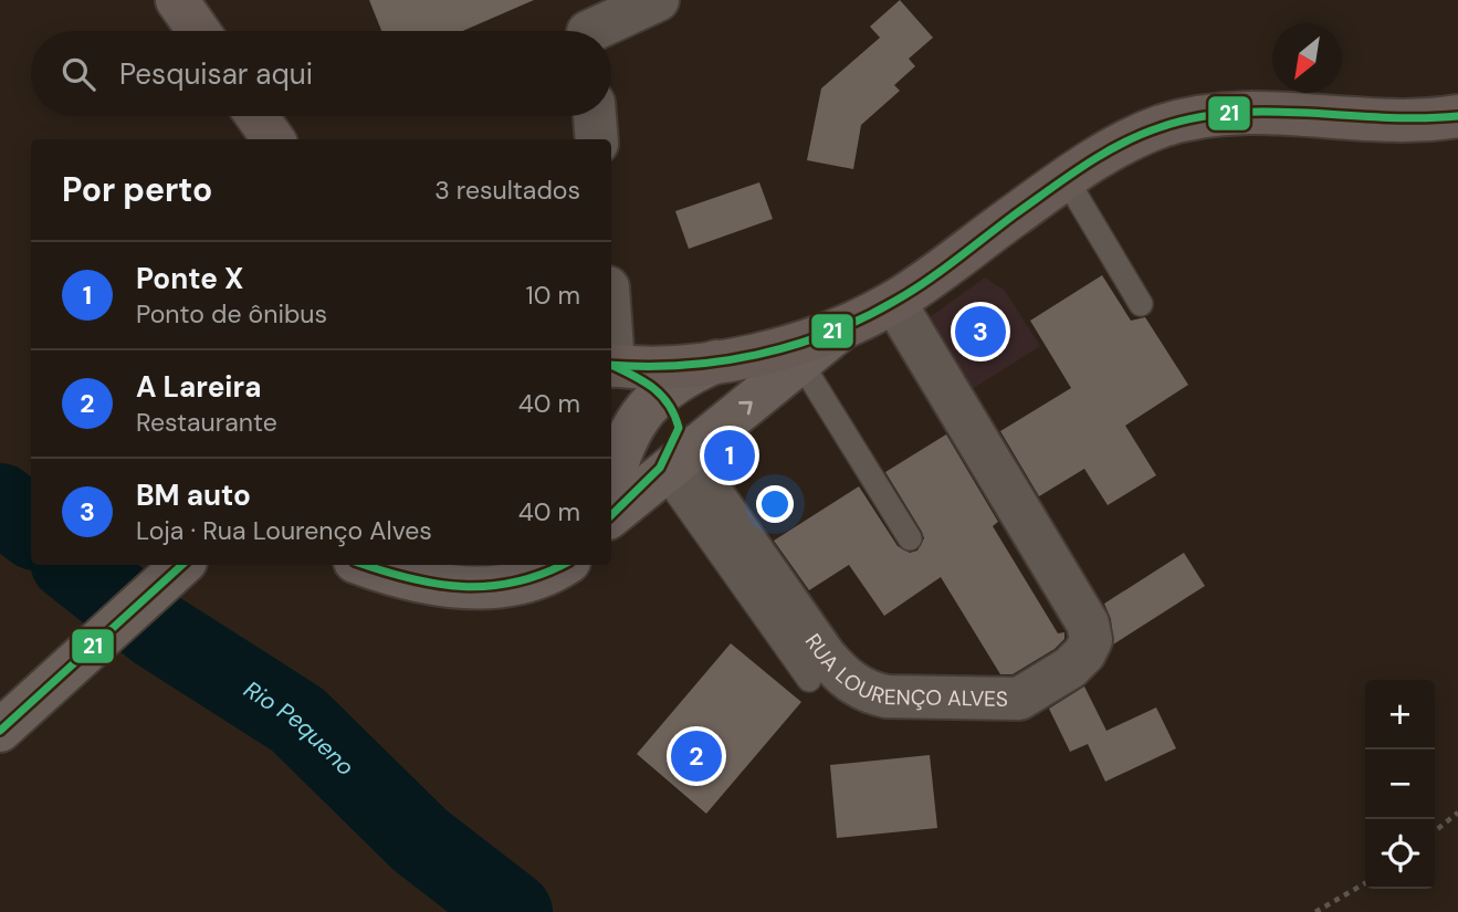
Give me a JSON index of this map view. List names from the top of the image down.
{
  "streets": {
    "street": ["RUA LOURENÇO ALVES"]
  },
  "water": ["Rio Pequeno"],
  "lines": ["transit line 21"],
  "north": "bottom left",
  "page": {
    "search": "Pesquisar aqui",
    "heading": ["Por perto", "3 resultados"],
    "list": [
      {
        "mark": "1",
        "name": "Ponte X",
        "note": "Ponto de ônibus",
        "value": "10 m"
      },
      {
        "mark": "2",
        "name": "A Lareira",
        "note": "Restaurante",
        "value": "40 m"
      },
      {
        "mark": "3",
        "name": "BM auto",
        "note": "Loja · Rua Lourenço Alves",
        "value": "40 m"
      }
    ],
    "pins": ["3", "1", "2"],
    "map_buttons": ["+", "−"]
  }
}
